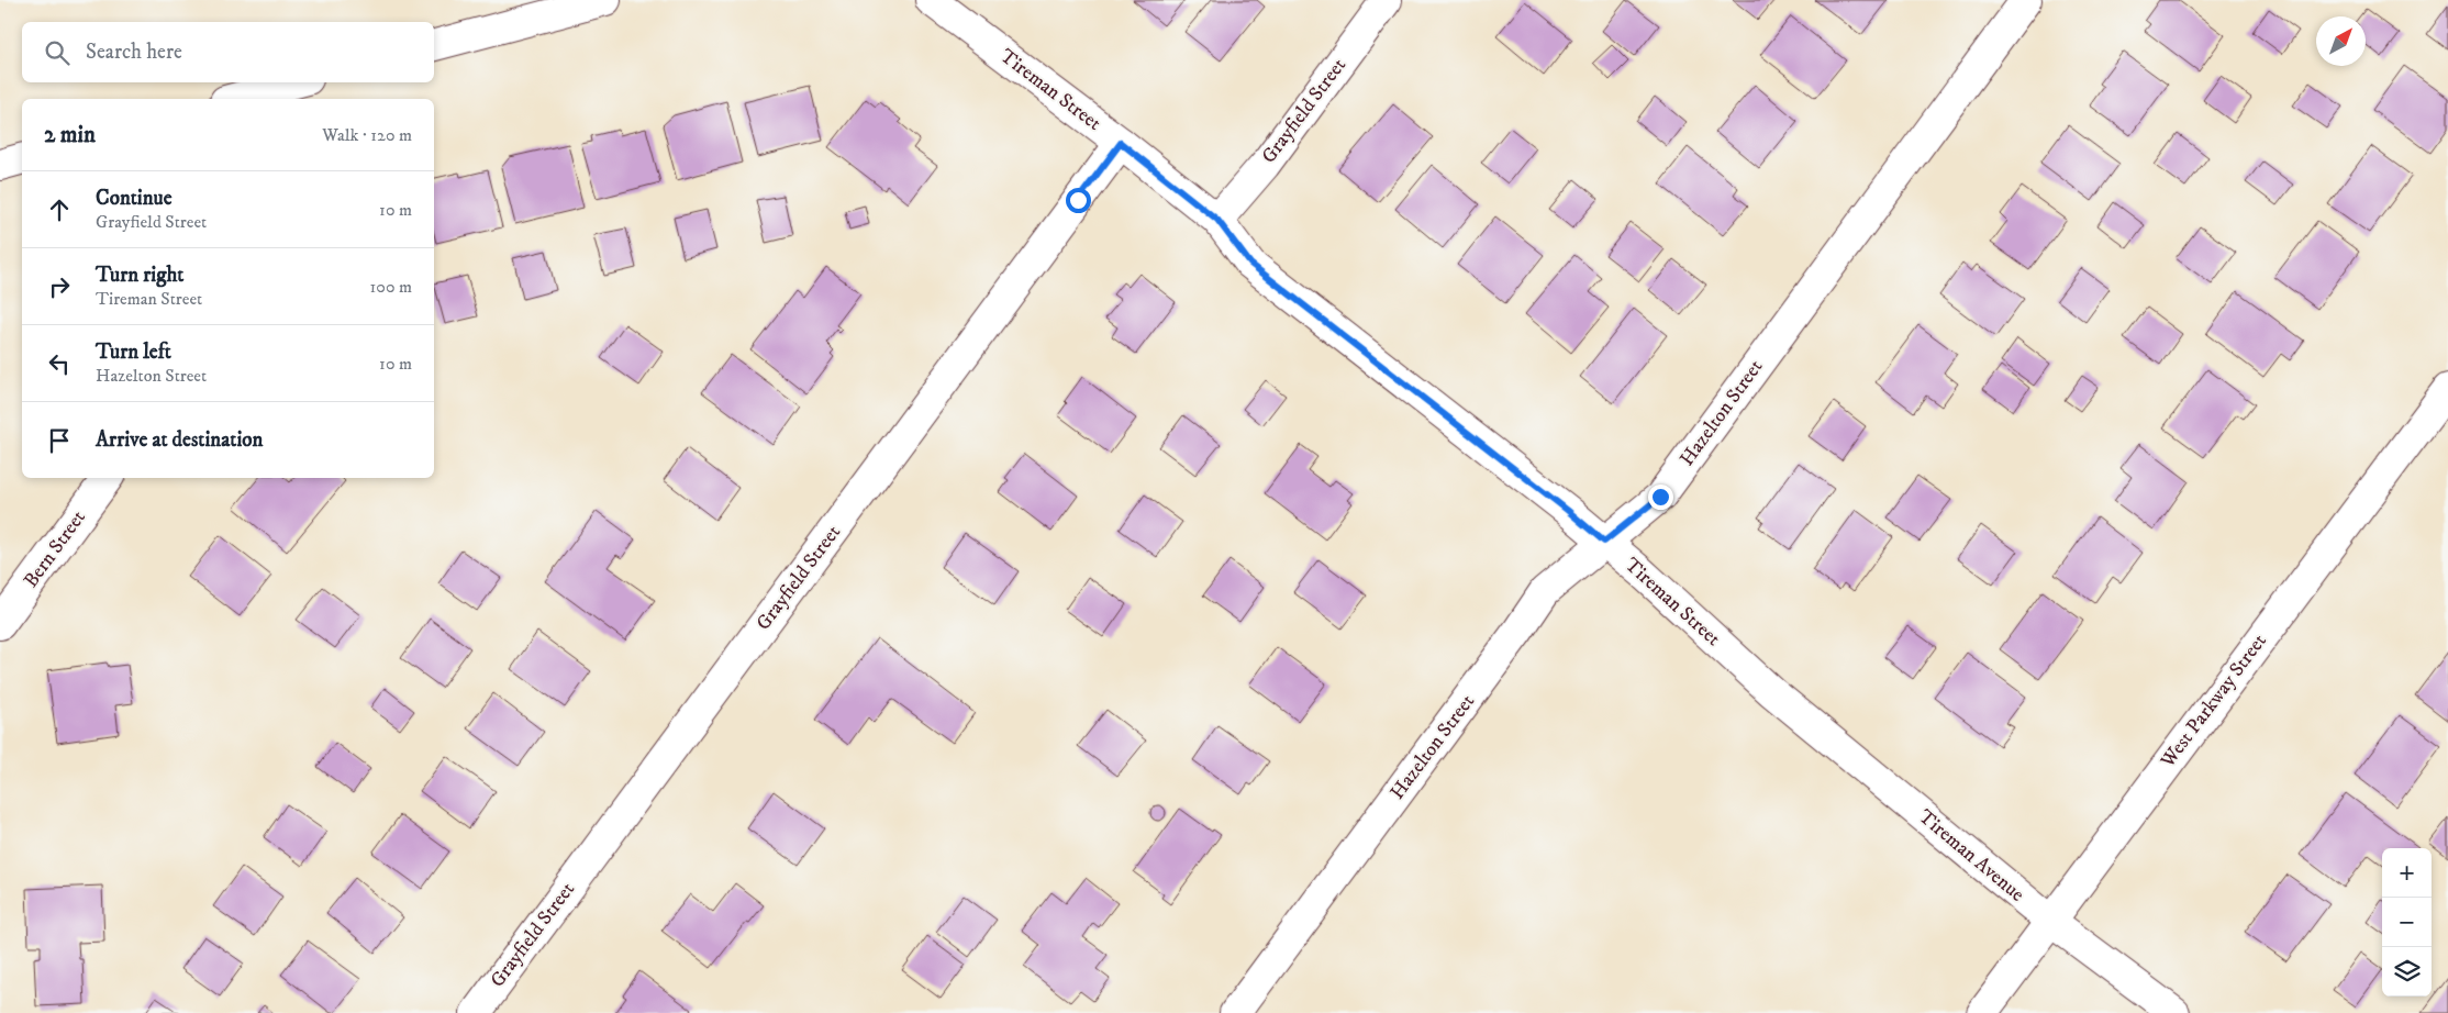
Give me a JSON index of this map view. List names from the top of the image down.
{
  "streets": {
    "street": [
      "Tireman Street",
      "Grayfield Street",
      "Hazelton Street",
      "Bern Street",
      "West Parkway Street",
      "Tireman Avenue"
    ]
  },
  "crossings": [
    ["Tireman Street", "Grayfield Street"],
    ["Tireman Street", "Hazelton Street"],
    ["Tireman Street", "Tireman Avenue"],
    ["West Parkway Street", "Tireman Avenue"]
  ],
  "north": "top right",
  "page": {
    "search": "Search here",
    "heading": ["2 min", "Walk · 120 m"],
    "list": [
      ["Continue", "Grayfield Street", "10 m"],
      ["Turn right", "Tireman Street", "100 m"],
      ["Turn left", "Hazelton Street", "10 m"],
      "Arrive at destination"
    ],
    "map_buttons": ["+", "−"]
  }
}
